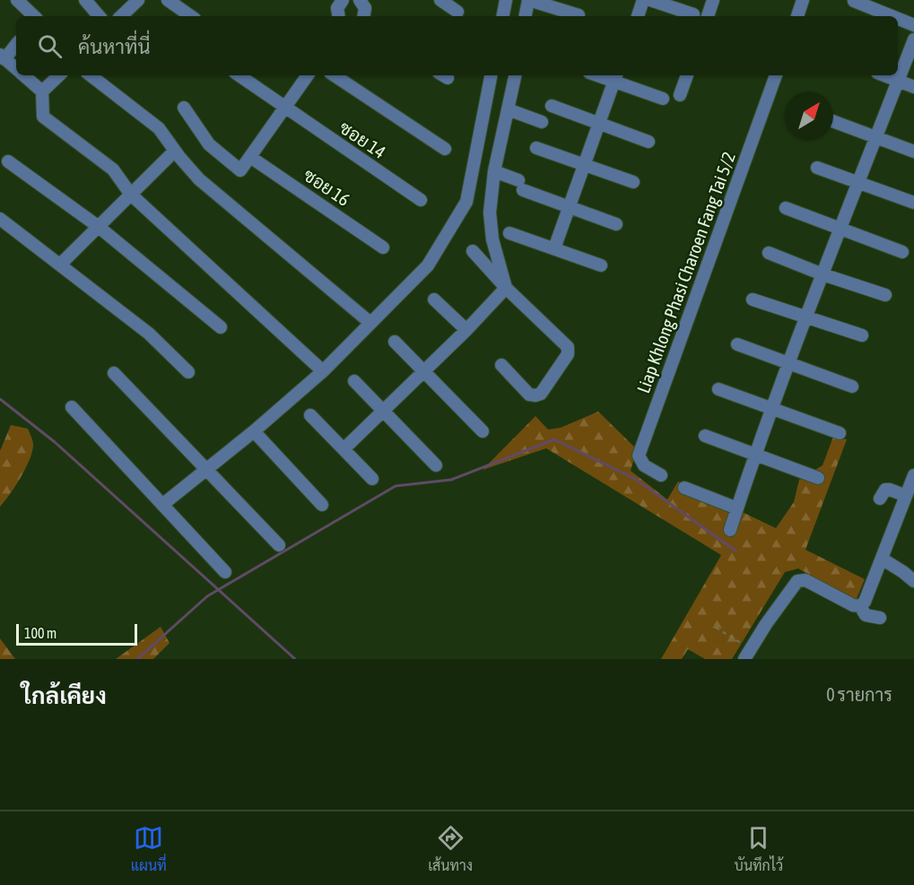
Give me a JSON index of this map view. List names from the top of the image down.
{
  "streets": {
    "street": ["ซอย 14", "ซอย 16", "Liap Khlong Phasi Charoen Fang Tai 5/2"]
  },
  "scale_bar": "100 m",
  "north": "top right",
  "page": {
    "search": "ค้นหาที่นี่",
    "scale": "100 m",
    "heading": ["ใกล้เคียง", "0 รายการ"],
    "nav": ["แผนที่", "เส้นทาง", "บันทึกไว้"]
  }
}
